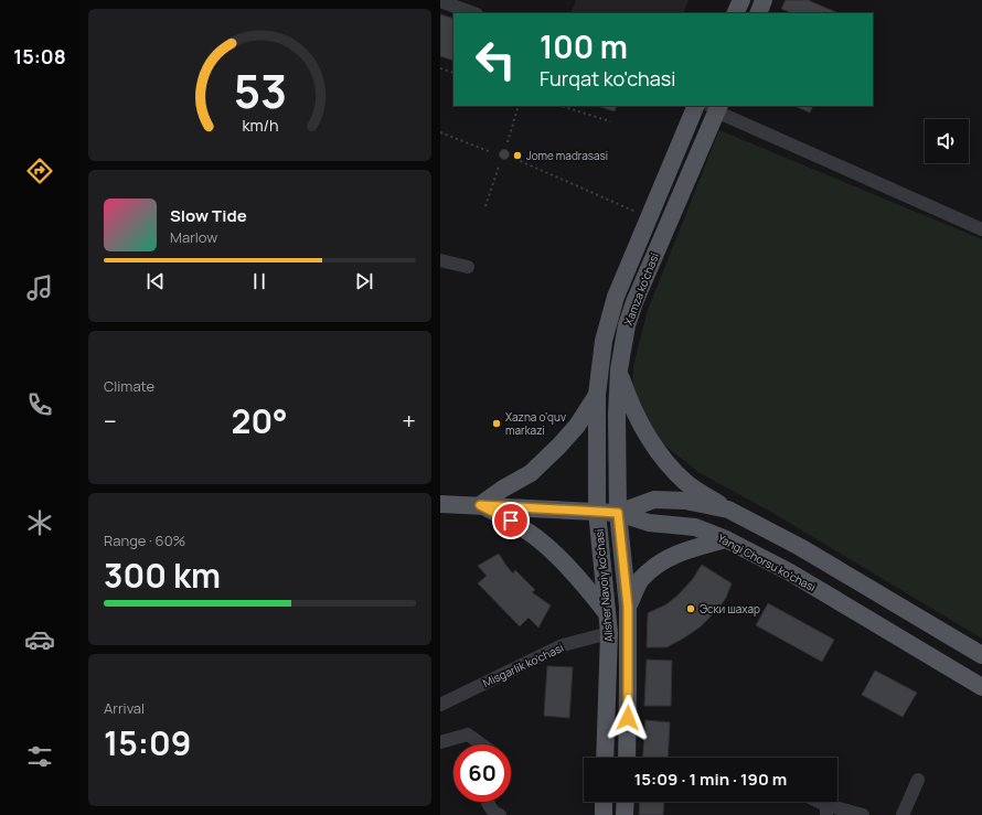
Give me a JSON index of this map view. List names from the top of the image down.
{
  "streets": {
    "main road": ["Xamza ko'chasi", "Yangi Chorsu ko'chasi", "Alisher Navoiy ko'chasi"],
    "street": ["Misgarlik ko'chasi"]
  },
  "crossings": [
    ["Xamza ko'chasi", "Yangi Chorsu ko'chasi"],
    ["Xamza ko'chasi", "Alisher Navoiy ko'chasi"],
    ["Yangi Chorsu ko'chasi", "Alisher Navoiy ko'chasi"],
    ["Alisher Navoiy ko'chasi", "Misgarlik ko'chasi"]
  ],
  "places": ["Jome madrasasi", "Xazna o’quv markazi", "Эски шахар"],
  "page": {
    "tabs": "15:08",
    "turn": ["100 m", "Furqat ko'chasi"],
    "song": ["Slow Tide", "Marlow"],
    "tile": [
      "Climate",
      ["Range · 60%", "300 km"],
      ["Arrival", "15:09"]
    ],
    "heat": ["−", "20°", "+"],
    "limit": "60",
    "trip": "15:09 · 1 min · 190 m",
    "gauge": ["53", "km/h"]
  }
}
